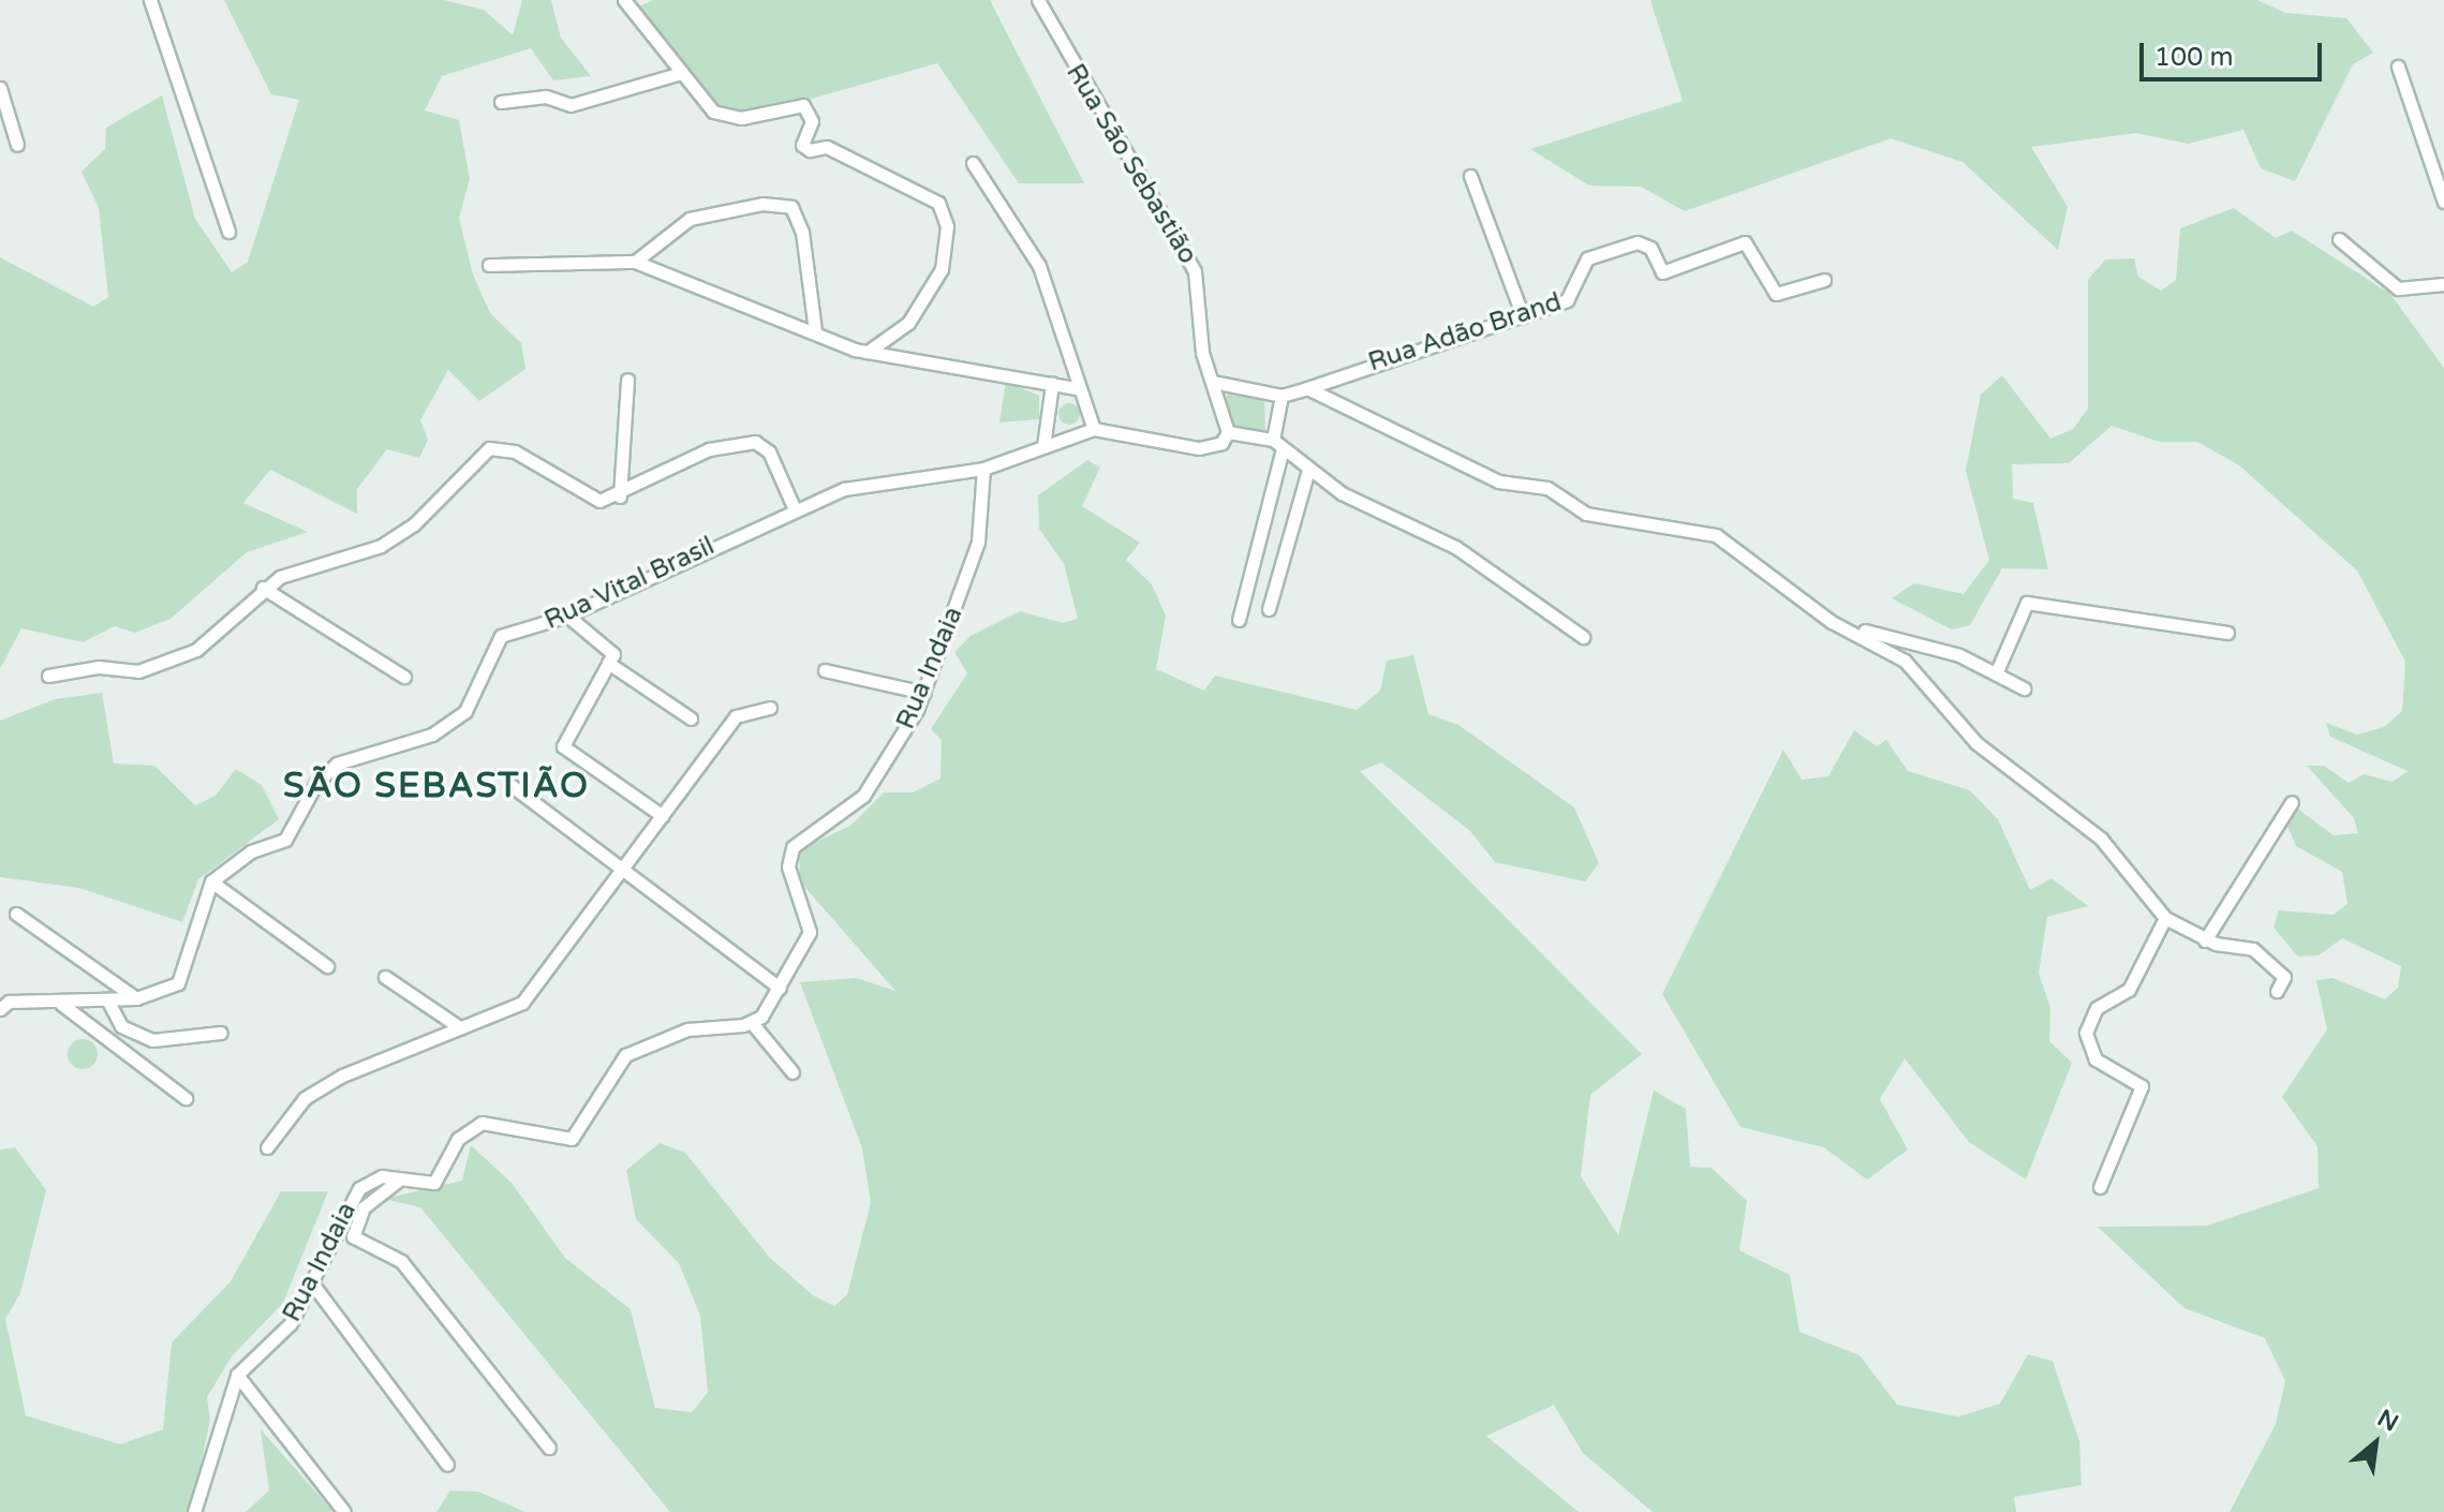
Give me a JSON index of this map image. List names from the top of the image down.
{
  "streets": {
    "street": [
      "Rua São Sebastião",
      "Rua Adão Brand",
      "Rua Vital Brasil",
      "Rua Indaia"
    ]
  },
  "crossings": [
    ["Rua Vital Brasil", "Rua Indaia"]
  ],
  "districts": ["SÃO SEBASTIÃO"],
  "scale_bar": "100 m",
  "north": "top right"
}
